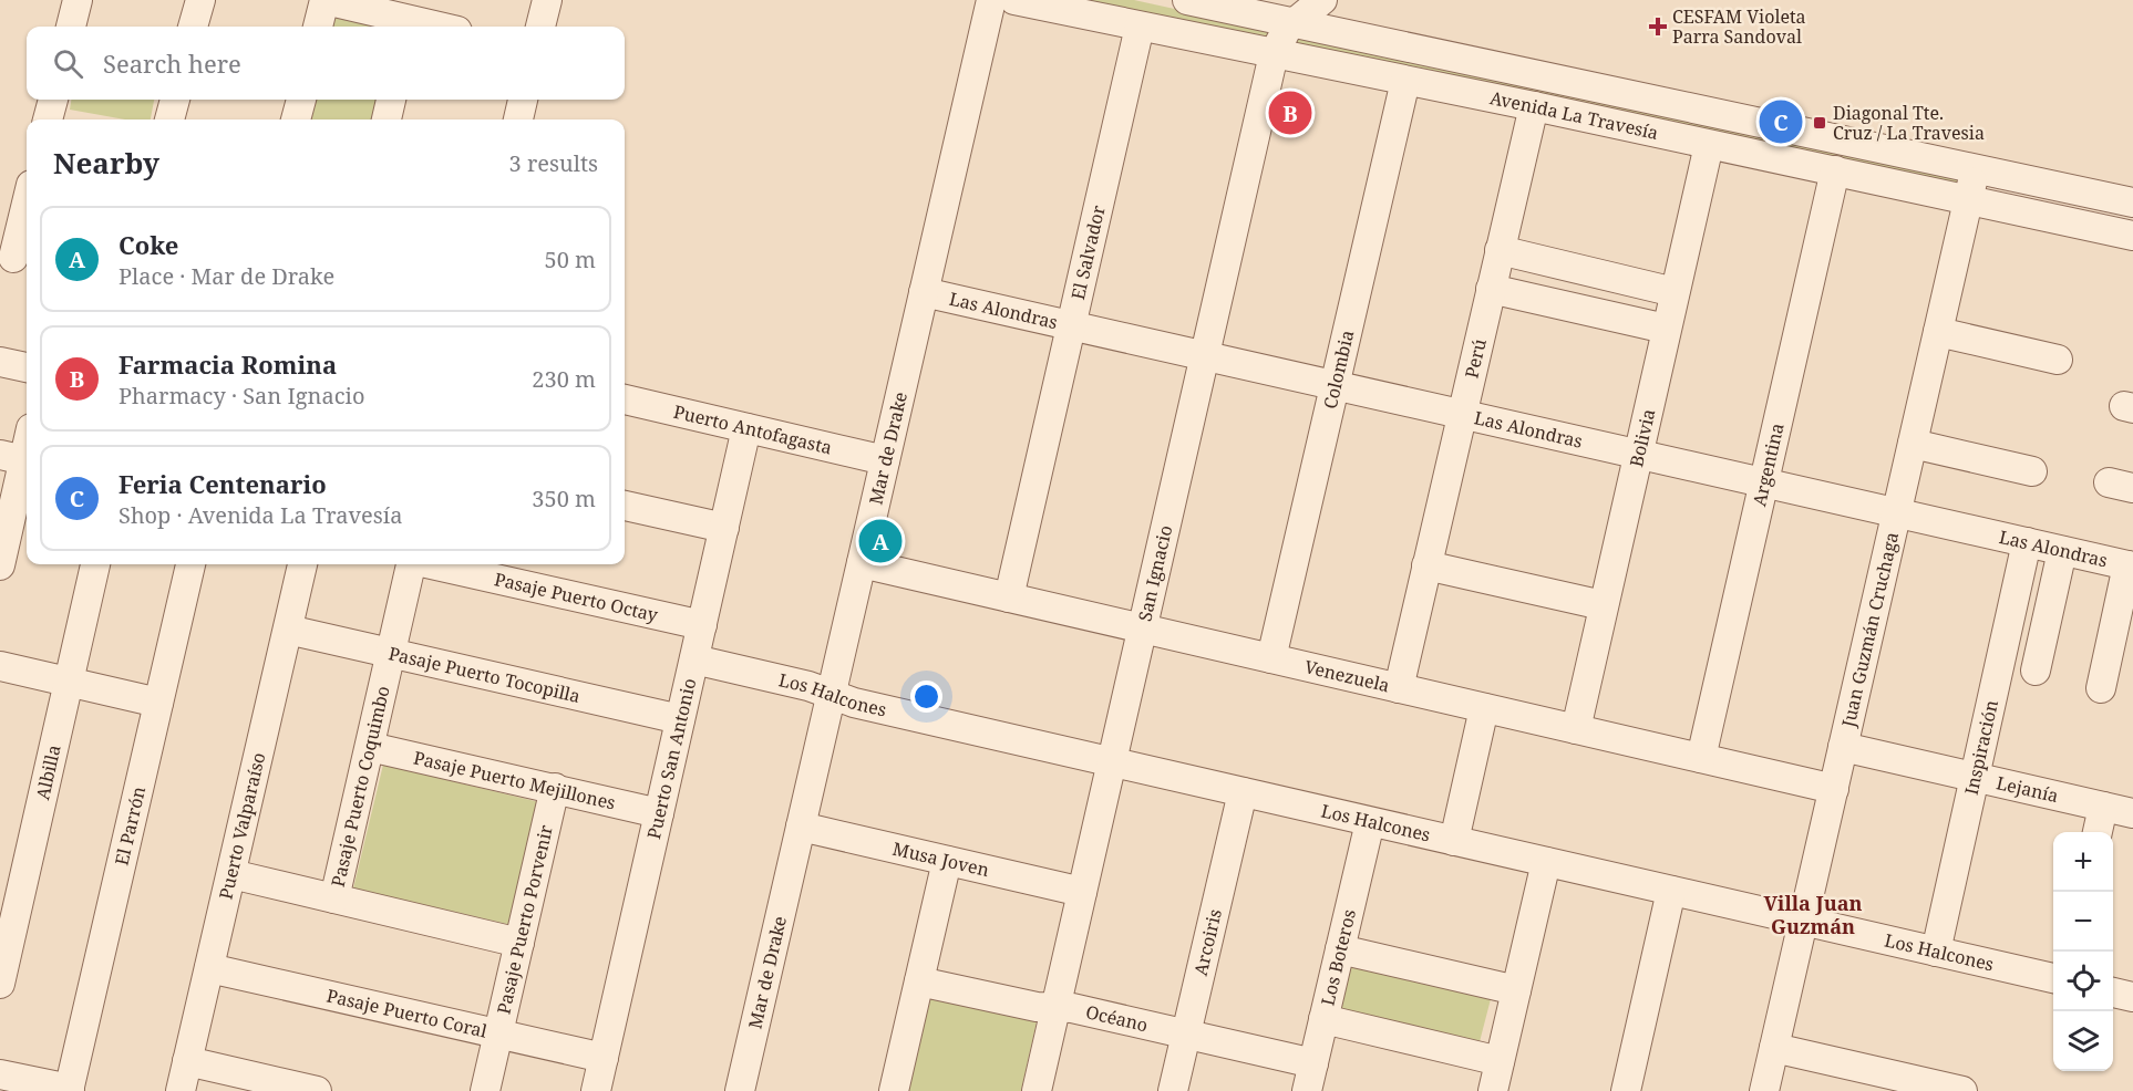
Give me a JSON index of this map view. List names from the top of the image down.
{
  "streets": {
    "street": [
      "Avenida La Travesía",
      "El Salvador",
      "Las Alondras",
      "Perú",
      "Colombia",
      "Puerto Antofagasta",
      "Bolivia",
      "Mar de Drake",
      "Argentina",
      "San Ignacio",
      "Pasaje Puerto Octay",
      "Juan Guzmán Cruchaga",
      "Pasaje Puerto Tocopilla",
      "Venezuela",
      "Los Halcones",
      "Inspiración",
      "Puerto San Antonio",
      "Albilla",
      "Pasaje Puerto Mejillones",
      "Pasaje Puerto Coquimbo",
      "Lejanía",
      "El Parrón",
      "Puerto Valparaíso",
      "Musa Joven",
      "Pasaje Puerto Porvenir",
      "Arcoiris",
      "Los Boteros",
      "Pasaje Puerto Coral",
      "Océano"
    ]
  },
  "crossings": [
    ["Avenida La Travesía", "El Salvador"],
    ["Avenida La Travesía", "Perú"],
    ["Avenida La Travesía", "Colombia"],
    ["Avenida La Travesía", "Bolivia"],
    ["Avenida La Travesía", "Argentina"],
    ["Avenida La Travesía", "San Ignacio"],
    ["Avenida La Travesía", "Juan Guzmán Cruchaga"],
    ["El Salvador", "Las Alondras"],
    ["El Salvador", "Venezuela"],
    ["Las Alondras", "Perú"],
    ["Las Alondras", "Colombia"],
    ["Las Alondras", "Bolivia"],
    ["Las Alondras", "Mar de Drake"],
    ["Las Alondras", "Argentina"],
    ["Las Alondras", "San Ignacio"],
    ["Las Alondras", "Juan Guzmán Cruchaga"],
    ["Las Alondras", "Inspiración"],
    ["Perú", "Venezuela"],
    ["Colombia", "Venezuela"],
    ["Puerto Antofagasta", "Mar de Drake"],
    ["Puerto Antofagasta", "Puerto San Antonio"],
    ["Bolivia", "Venezuela"],
    ["Mar de Drake", "Venezuela"],
    ["Mar de Drake", "Los Halcones"],
    ["Mar de Drake", "Musa Joven"],
    ["Argentina", "Venezuela"],
    ["San Ignacio", "Venezuela"],
    ["San Ignacio", "Los Halcones"],
    ["San Ignacio", "Musa Joven"],
    ["San Ignacio", "Océano"],
    ["Pasaje Puerto Octay", "Puerto San Antonio"],
    ["Juan Guzmán Cruchaga", "Venezuela"],
    ["Juan Guzmán Cruchaga", "Los Halcones"],
    ["Juan Guzmán Cruchaga", "Lejanía"],
    ["Pasaje Puerto Tocopilla", "Puerto San Antonio"],
    ["Pasaje Puerto Tocopilla", "Pasaje Puerto Coquimbo"],
    ["Pasaje Puerto Tocopilla", "Puerto Valparaíso"],
    ["Los Halcones", "Inspiración"],
    ["Los Halcones", "Puerto San Antonio"],
    ["Los Halcones", "Arcoiris"],
    ["Los Halcones", "Los Boteros"],
    ["Inspiración", "Lejanía"],
    ["Puerto San Antonio", "Pasaje Puerto Mejillones"],
    ["Puerto San Antonio", "Pasaje Puerto Coral"],
    ["Pasaje Puerto Mejillones", "Pasaje Puerto Coquimbo"],
    ["Pasaje Puerto Mejillones", "Pasaje Puerto Porvenir"],
    ["Puerto Valparaíso", "Pasaje Puerto Coral"],
    ["Pasaje Puerto Porvenir", "Pasaje Puerto Coral"],
    ["Arcoiris", "Océano"],
    ["Los Boteros", "Océano"]
  ],
  "districts": ["Villa Juan Guzmán"],
  "places": {
    "health": ["CESFAM Violeta Parra Sandoval"],
    "transit": ["Diagonal Tte. Cruz / La Travesia"]
  },
  "page": {
    "search": "Search here",
    "pins": ["B", "C", "A"],
    "heading": ["Nearby", "3 results"],
    "list": [
      {
        "mark": "A",
        "name": "Coke",
        "note": "Place · Mar de Drake",
        "value": "50 m"
      },
      {
        "mark": "B",
        "name": "Farmacia Romina",
        "note": "Pharmacy · San Ignacio",
        "value": "230 m"
      },
      {
        "mark": "C",
        "name": "Feria Centenario",
        "note": "Shop · Avenida La Travesía",
        "value": "350 m"
      }
    ],
    "map_buttons": ["+", "−"]
  }
}
